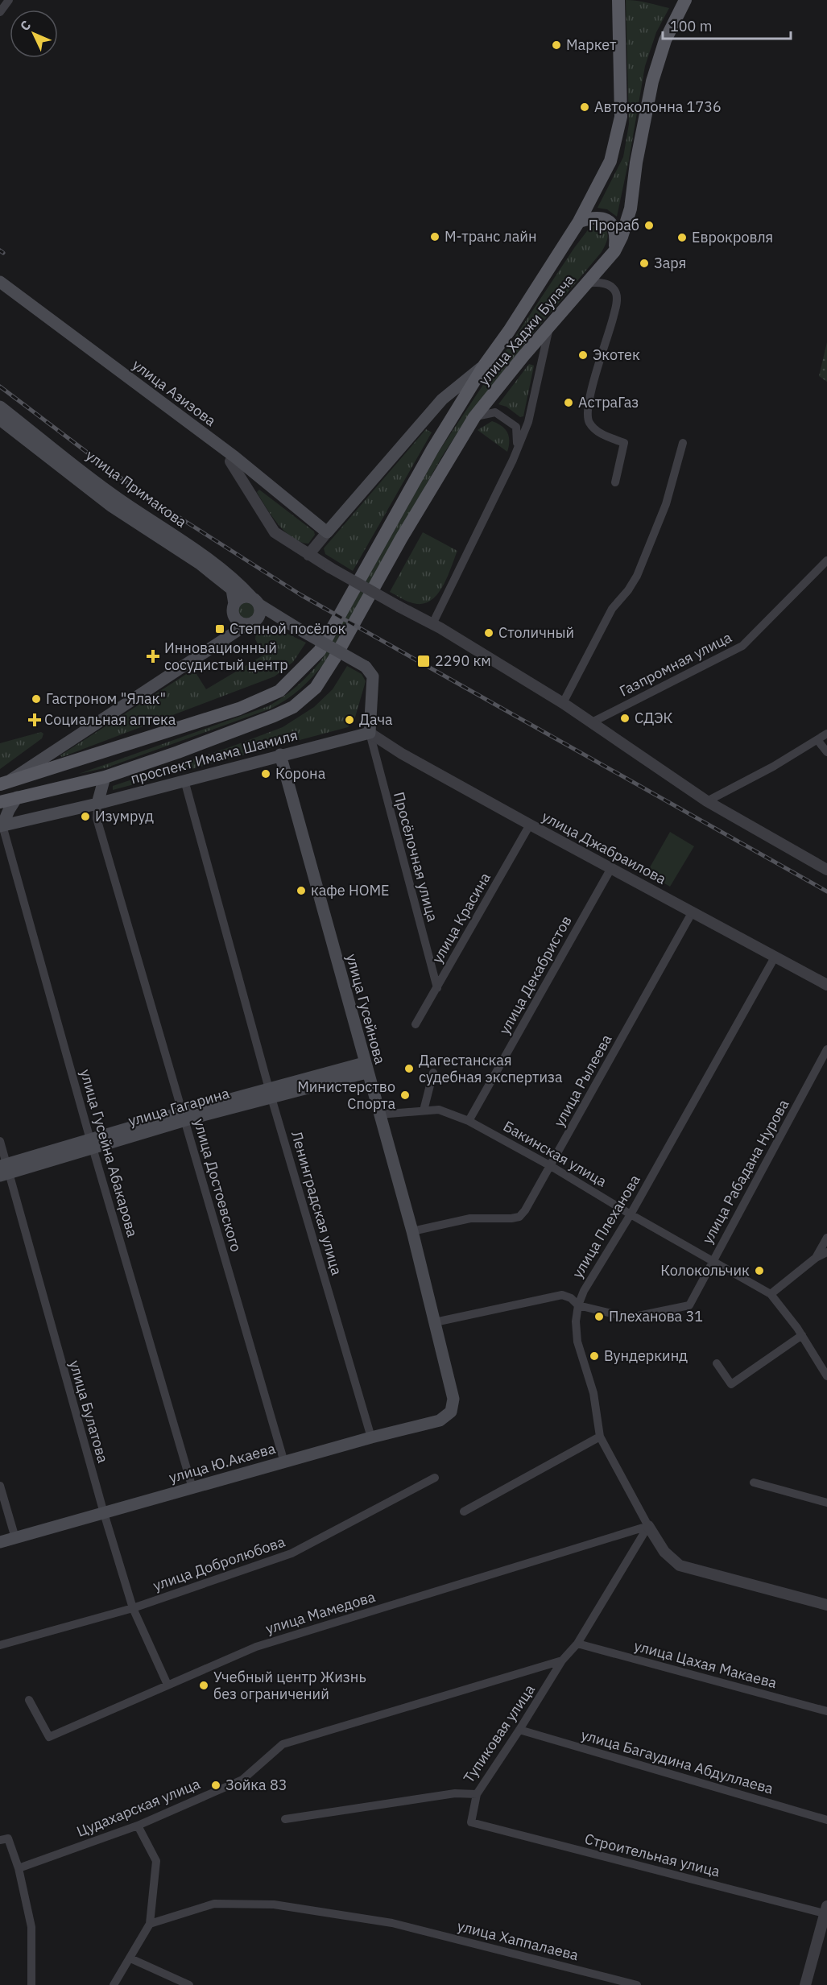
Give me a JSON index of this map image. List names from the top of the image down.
{
  "streets": {
    "main road": [
      "улица Хаджи Булача",
      "улица Азизова",
      "улица Примакова",
      "проспект Имама Шамиля",
      "улица Гусейнова",
      "улица Гагарина",
      "улица Ю.Акаева"
    ],
    "street": [
      "Газпромная улица",
      "улица Джабраилова",
      "Просёлочная улица",
      "улица Красина",
      "улица Декабристов",
      "улица Рылеева",
      "улица Гусейна Абакарова",
      "Бакинская улица",
      "улица Рабадана Нурова",
      "улица Достоевского",
      "Ленинградская улица",
      "улица Плеханова",
      "улица Булатова",
      "улица Добролюбова",
      "улица Мамедова",
      "улица Цахая Макаева",
      "Тупиковая улица",
      "улица Багаудина Абдуллаева",
      "Цудахарская улица",
      "Строительная улица",
      "улица Хаппалаева"
    ]
  },
  "crossings": [
    ["улица Хаджи Булача", "проспект Имама Шамиля"],
    ["улица Азизова", "Газпромная улица"],
    ["проспект Имама Шамиля", "улица Джабраилова"],
    ["проспект Имама Шамиля", "Просёлочная улица"],
    ["проспект Имама Шамиля", "улица Гусейнова"],
    ["проспект Имама Шамиля", "улица Гусейна Абакарова"],
    ["проспект Имама Шамиля", "улица Достоевского"],
    ["проспект Имама Шамиля", "Ленинградская улица"],
    ["улица Джабраилова", "Просёлочная улица"],
    ["улица Джабраилова", "улица Красина"],
    ["улица Джабраилова", "улица Декабристов"],
    ["улица Джабраилова", "улица Рылеева"],
    ["улица Джабраилова", "улица Плеханова"],
    ["Просёлочная улица", "улица Красина"],
    ["улица Декабристов", "Бакинская улица"],
    ["улица Гусейнова", "улица Рылеева"],
    ["улица Гусейнова", "улица Гагарина"],
    ["улица Гусейнова", "Бакинская улица"],
    ["улица Гусейнова", "улица Рабадана Нурова"],
    ["улица Гусейнова", "улица Ю.Акаева"],
    ["улица Рылеева", "Бакинская улица"],
    ["улица Гагарина", "улица Гусейна Абакарова"],
    ["улица Гагарина", "улица Достоевского"],
    ["улица Гагарина", "Ленинградская улица"],
    ["улица Гагарина", "улица Булатова"],
    ["улица Гусейна Абакарова", "улица Ю.Акаева"],
    ["Бакинская улица", "улица Рабадана Нурова"],
    ["Бакинская улица", "улица Плеханова"],
    ["улица Рабадана Нурова", "улица Плеханова"],
    ["улица Достоевского", "улица Ю.Акаева"],
    ["Ленинградская улица", "улица Ю.Акаева"],
    ["улица Плеханова", "улица Мамедова"],
    ["улица Плеханова", "Тупиковая улица"],
    ["улица Булатова", "улица Ю.Акаева"],
    ["улица Булатова", "улица Добролюбова"],
    ["улица Булатова", "улица Мамедова"],
    ["улица Мамедова", "Тупиковая улица"],
    ["улица Цахая Макаева", "Тупиковая улица"],
    ["Тупиковая улица", "улица Багаудина Абдуллаева"],
    ["Тупиковая улица", "Цудахарская улица"],
    ["Тупиковая улица", "Строительная улица"]
  ],
  "places": {
    "other": [
      "Маркет",
      "Автоколонна 1736",
      "Прораб",
      "М-транс лайн",
      "Еврокровля",
      "Заря",
      "Экотек",
      "АстраГаз",
      "Столичный",
      "Гастроном \"Ялак\"",
      "СДЭК",
      "Дача",
      "Корона",
      "Изумруд",
      "кафе HOME",
      "Дагестанская судебная экспертиза",
      "Министерство Спорта",
      "Колокольчик",
      "Плеханова 31",
      "Вундеркинд",
      "Учебный центр Жизнь без ограничений",
      "Зойка 83"
    ],
    "transit": ["Степной посёлок", "2290 км"],
    "health": ["Инновационный сосудистый центр", "Социальная аптека"]
  },
  "scale_bar": "100 m",
  "north": "top left"
}
